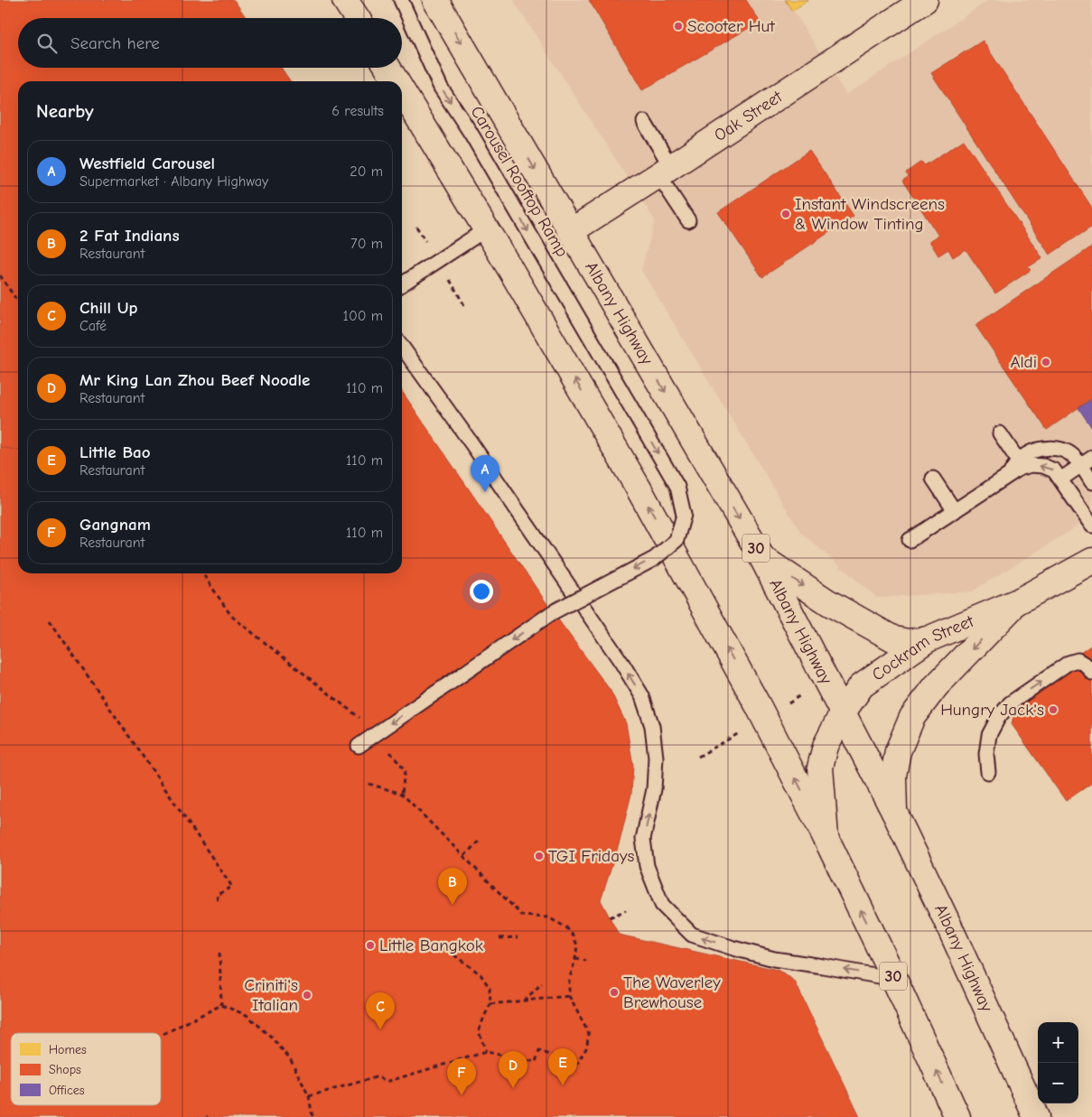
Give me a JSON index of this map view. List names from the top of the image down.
{
  "streets": {
    "main road": [
      "Oak Street",
      "Albany Highway",
      "30",
      "Cockram Street"
    ],
    "lane": ["Carousel Rooftop Ramp"]
  },
  "crossings": [
    ["Oak Street", "Albany Highway"],
    ["Albany Highway", "Cockram Street"],
    ["30", "Cockram Street"]
  ],
  "places": [
    "Scooter Hut",
    "Instant Windscreens & Window Tinting",
    "Aldi",
    "Hungry Jack's",
    "TGI Fridays",
    "Little Bangkok",
    "The Waverley Brewhouse",
    "Criniti's Italian"
  ],
  "legend": ["Homes", "Shops", "Offices"],
  "page": {
    "search": "Search here",
    "heading": ["Nearby", "6 results"],
    "list": [
      {
        "mark": "A",
        "name": "Westfield Carousel",
        "note": "Supermarket · Albany Highway",
        "value": "20 m"
      },
      {
        "mark": "B",
        "name": "2 Fat Indians",
        "note": "Restaurant",
        "value": "70 m"
      },
      {
        "mark": "C",
        "name": "Chill Up",
        "note": "Café",
        "value": "100 m"
      },
      {
        "mark": "D",
        "name": "Mr King Lan Zhou Beef Noodle",
        "note": "Restaurant",
        "value": "110 m"
      },
      {
        "mark": "E",
        "name": "Little Bao",
        "note": "Restaurant",
        "value": "110 m"
      },
      {
        "mark": "F",
        "name": "Gangnam",
        "note": "Restaurant",
        "value": "110 m"
      }
    ],
    "pins": [
      "A",
      "B",
      "C",
      "E",
      "D",
      "F"
    ],
    "map_buttons": ["+", "−"]
  }
}
